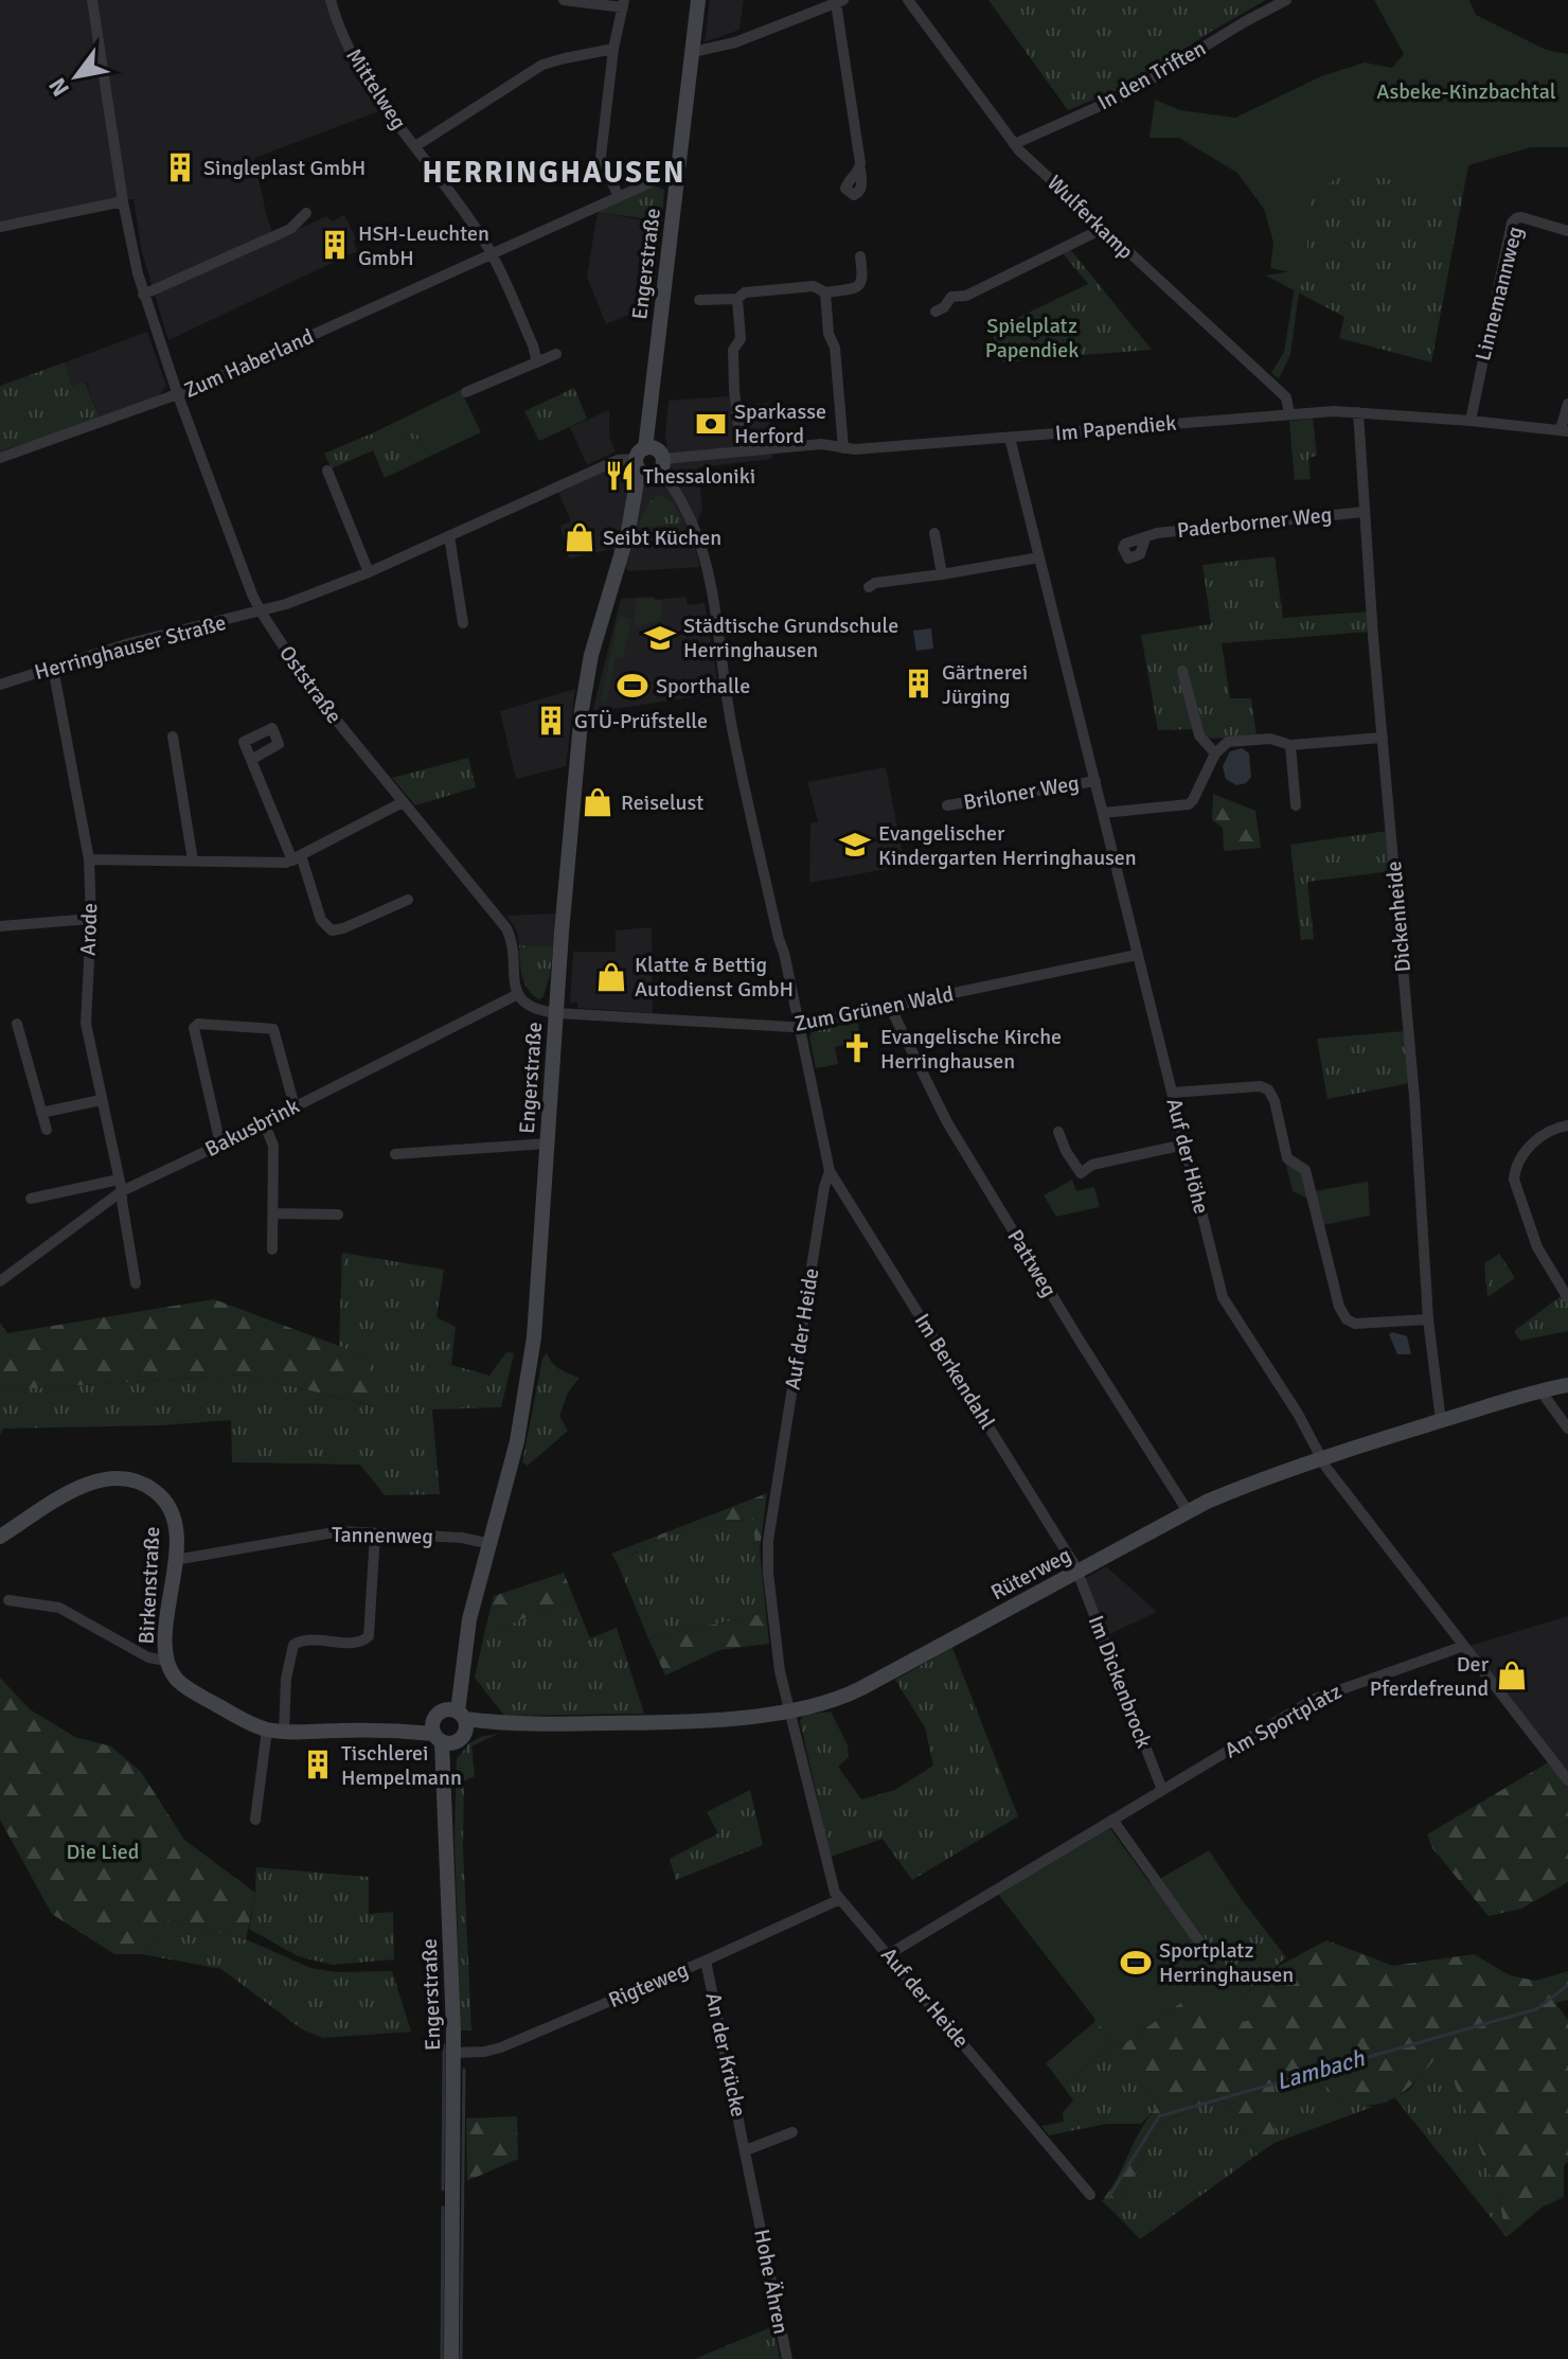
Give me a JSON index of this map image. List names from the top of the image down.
{
  "streets": {
    "main road": ["Engerstraße", "Rüterweg", "Birkenstraße"],
    "street": [
      "In den Triften",
      "Mittelweg",
      "Wulferkamp",
      "Linnemannweg",
      "Zum Haberland",
      "Im Papendiek",
      "Paderborner Weg",
      "Herringhauser Straße",
      "Oststraße",
      "Briloner Weg",
      "Dickenheide",
      "Arode",
      "Zum Grünen Wald",
      "Bakusbrink",
      "Auf der Höhe",
      "Pattweg",
      "Auf der Heide",
      "Im Berkendahl",
      "Tannenweg",
      "Im Dickenbrock",
      "Am Sportplatz",
      "Rigteweg",
      "An der Krücke",
      "Hohe Ähren"
    ]
  },
  "crossings": [
    ["In den Triften", "Wulferkamp"],
    ["Mittelweg", "Zum Haberland"],
    ["Wulferkamp", "Im Papendiek"],
    ["Engerstraße", "Zum Haberland"],
    ["Engerstraße", "Im Papendiek"],
    ["Engerstraße", "Zum Grünen Wald"],
    ["Engerstraße", "Auf der Heide"],
    ["Engerstraße", "Tannenweg"],
    ["Engerstraße", "Rüterweg"],
    ["Engerstraße", "Birkenstraße"],
    ["Engerstraße", "Rigteweg"],
    ["Linnemannweg", "Im Papendiek"],
    ["Zum Haberland", "Oststraße"],
    ["Im Papendiek", "Herringhauser Straße"],
    ["Im Papendiek", "Oststraße"],
    ["Im Papendiek", "Dickenheide"],
    ["Im Papendiek", "Auf der Höhe"],
    ["Im Papendiek", "Auf der Heide"],
    ["Paderborner Weg", "Dickenheide"],
    ["Herringhauser Straße", "Oststraße"],
    ["Herringhauser Straße", "Arode"],
    ["Oststraße", "Bakusbrink"],
    ["Briloner Weg", "Auf der Höhe"],
    ["Dickenheide", "Rüterweg"],
    ["Arode", "Bakusbrink"],
    ["Zum Grünen Wald", "Auf der Höhe"],
    ["Zum Grünen Wald", "Pattweg"],
    ["Zum Grünen Wald", "Auf der Heide"],
    ["Auf der Höhe", "Rüterweg"],
    ["Auf der Höhe", "Am Sportplatz"],
    ["Pattweg", "Rüterweg"],
    ["Auf der Heide", "Im Berkendahl"],
    ["Auf der Heide", "Rüterweg"],
    ["Auf der Heide", "Am Sportplatz"],
    ["Auf der Heide", "Rigteweg"],
    ["Im Berkendahl", "Rüterweg"],
    ["Im Berkendahl", "Im Dickenbrock"],
    ["Tannenweg", "Birkenstraße"],
    ["Rüterweg", "Birkenstraße"],
    ["Rüterweg", "Im Dickenbrock"],
    ["Im Dickenbrock", "Am Sportplatz"],
    ["Rigteweg", "An der Krücke"],
    ["An der Krücke", "Hohe Ähren"]
  ],
  "districts": ["HERRINGHAUSEN"],
  "water": ["Lambach"],
  "parks": ["Asbeke-Kinzbachtal", "Spielplatz Papendiek", "Die Lied"],
  "places": {
    "building": [
      "Singleplast GmbH",
      "HSH-Leuchten GmbH",
      "Gärtnerei Jürging",
      "GTÜ-Prüfstelle",
      "Tischlerei Hempelmann"
    ],
    "bank": ["Sparkasse Herford"],
    "restaurant": ["Thessaloniki"],
    "shop": [
      "Seibt Küchen",
      "Reiselust",
      "Klatte & Bettig Autodienst GmbH",
      "Der Pferdefreund"
    ],
    "school or university": ["Städtische Grundschule Herringhausen", "Evangelischer Kindergarten Herringhausen"],
    "sports": ["Sporthalle", "Sportplatz Herringhausen"],
    "church": ["Evangelische Kirche Herringhausen"]
  },
  "north": "bottom left"
}
